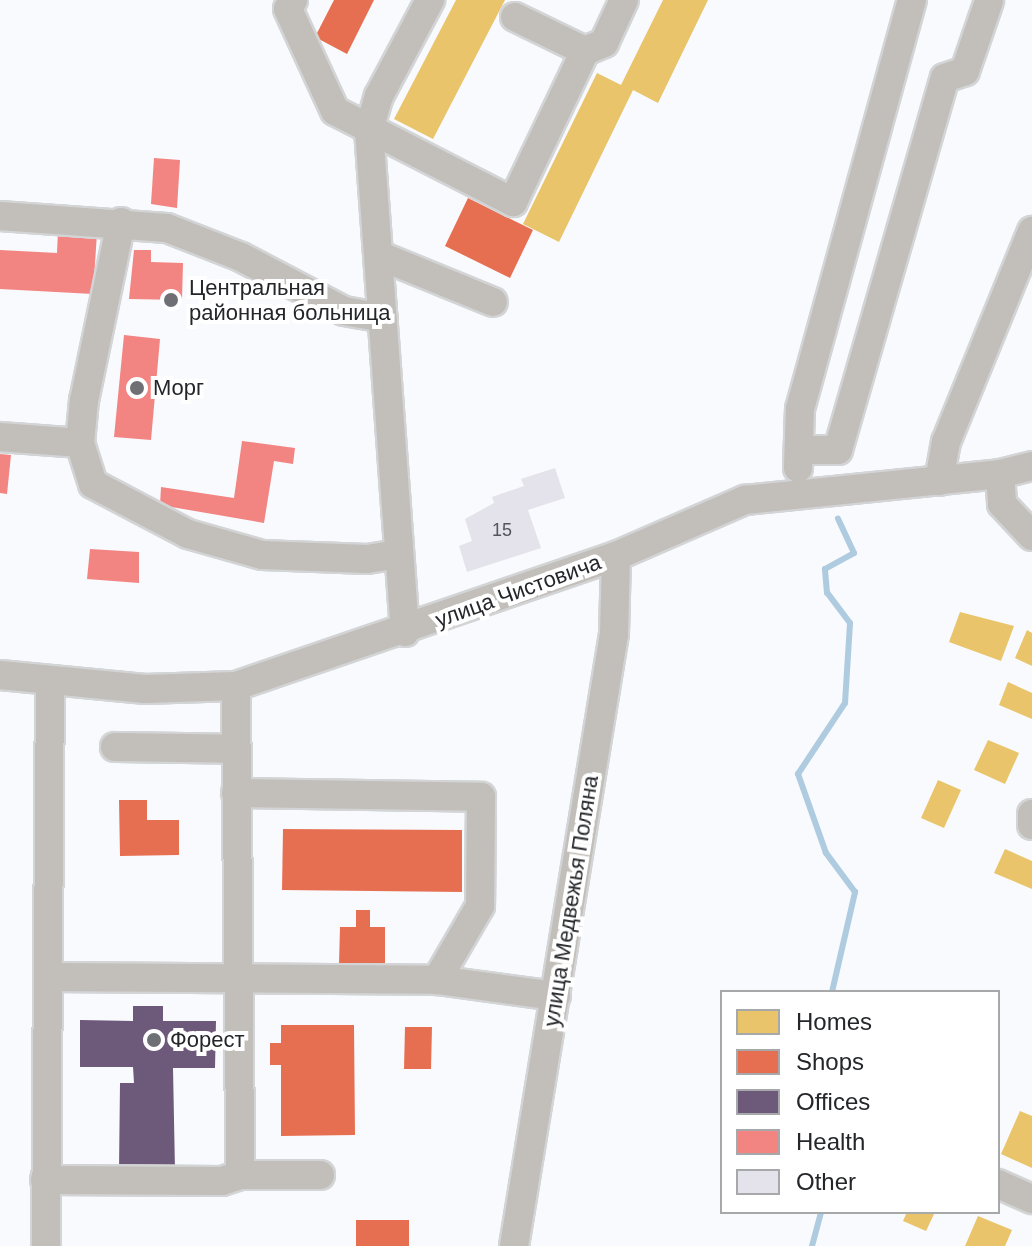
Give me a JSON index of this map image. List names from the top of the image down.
{
  "streets": {
    "street": ["улица Чистовича", "улица Медвежья Поляна"]
  },
  "crossings": [
    ["улица Чистовича", "улица Медвежья Поляна"]
  ],
  "places": ["Центральная районная больница", "Морг", "Форест"],
  "house_numbers": ["15"],
  "legend": [
    "Homes",
    "Shops",
    "Offices",
    "Health",
    "Other"
  ]
}
